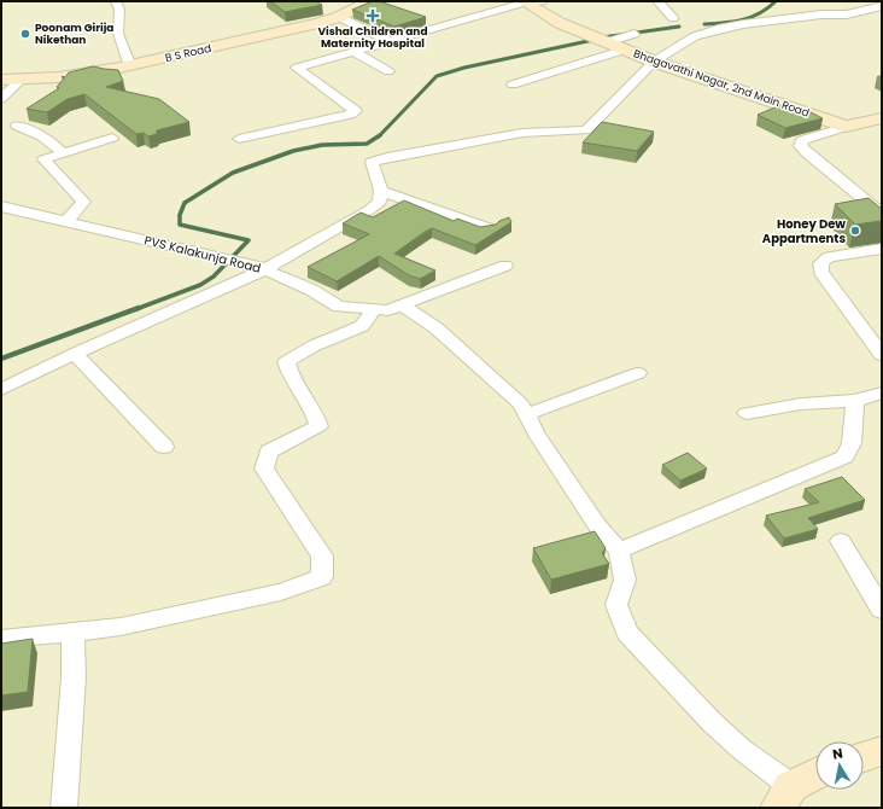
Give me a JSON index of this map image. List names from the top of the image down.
{
  "streets": {
    "street": ["B S Road", "Bhagavathi Nagar, 2nd Main Road", "PVS Kalakunja Road"]
  },
  "places": {
    "health": ["Vishal Children and Maternity Hospital"],
    "other": ["Poonam Girija Nikethan", "Honey Dew Appartments"]
  },
  "north": "top"
}
